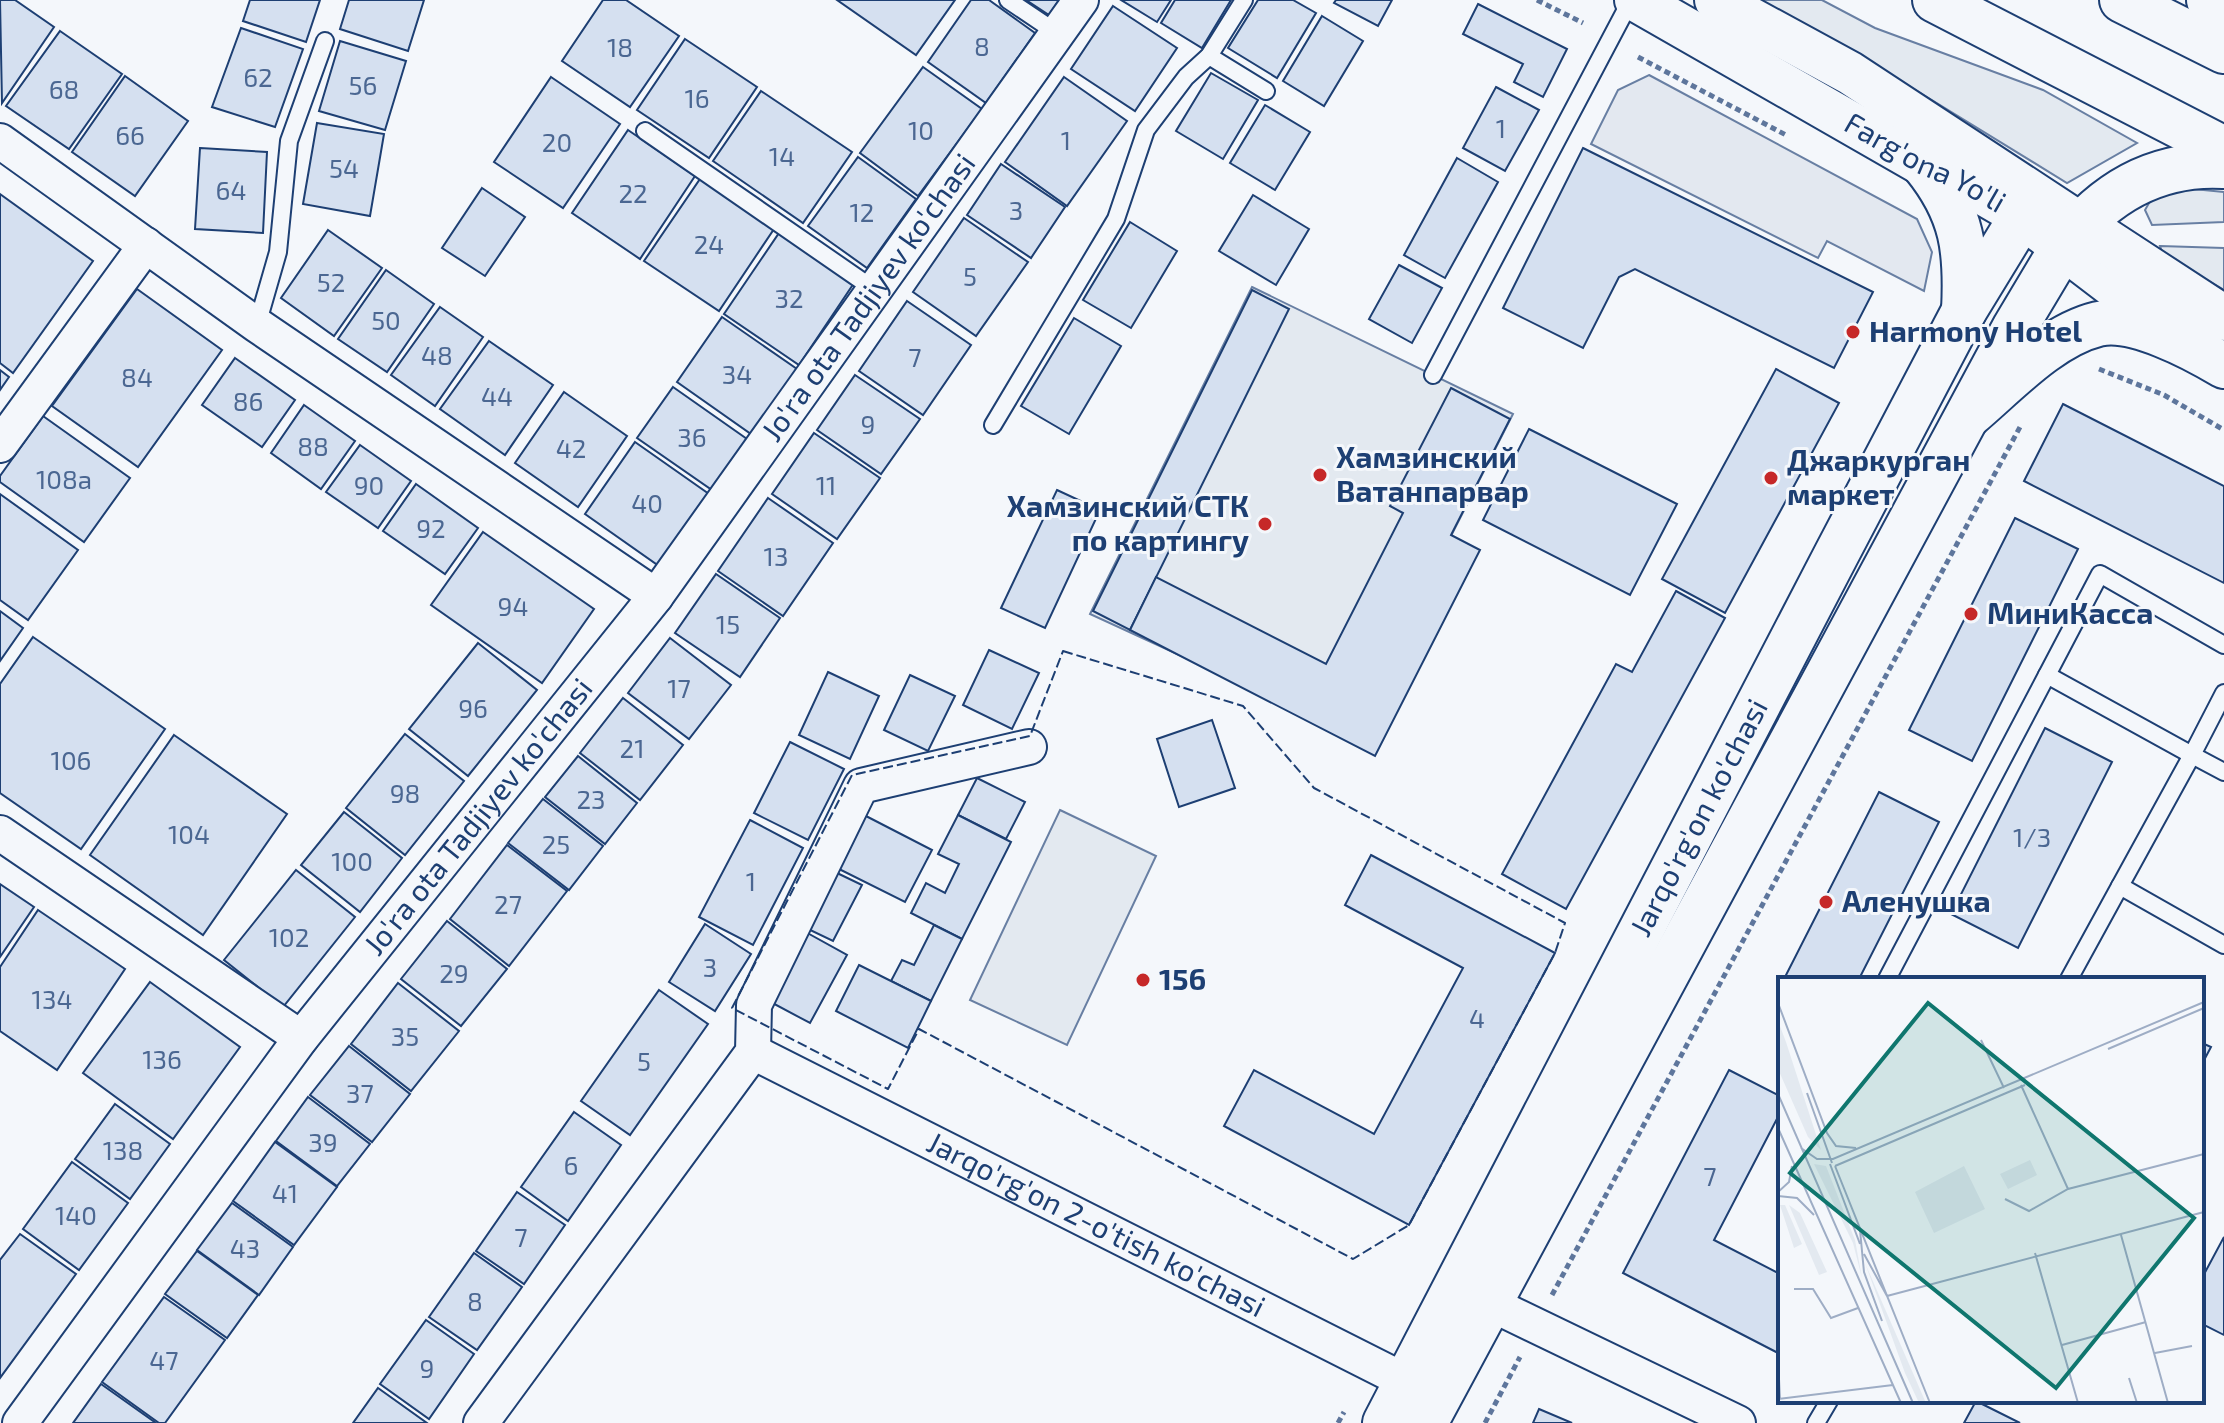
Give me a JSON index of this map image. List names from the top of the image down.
{
  "streets": {
    "main road": ["Jarqo'rg'on ko'chasi"],
    "street": ["Farg'ona Yo'li", "Jo'ra ota Tadjiyev ko'chasi", "Jarqo'rg'on 2-o'tish ko'chasi"]
  },
  "crossings": [
    ["Farg'ona Yo'li", "Jarqo'rg'on ko'chasi"],
    ["Jarqo'rg'on ko'chasi", "Jarqo'rg'on 2-o'tish ko'chasi"]
  ],
  "places": [
    "Harmony Hotel",
    "Хамзинский Ватанпарвар",
    "Джаркурган маркет",
    "Хамзинский СТК по картингу",
    "МиниКасса",
    "Аленушка",
    "156"
  ],
  "house_numbers": [
    "8",
    "18",
    "62",
    "56",
    "68",
    "16",
    "1",
    "10",
    "66",
    "1",
    "20",
    "14",
    "54",
    "64",
    "22",
    "3",
    "12",
    "24",
    "5",
    "52",
    "32",
    "50",
    "48",
    "7",
    "34",
    "84",
    "44",
    "86",
    "9",
    "36",
    "88",
    "42",
    "108a",
    "90",
    "11",
    "40",
    "92",
    "13",
    "94",
    "15",
    "17",
    "96",
    "21",
    "106",
    "98",
    "23",
    "104",
    "1/3",
    "25",
    "100",
    "1",
    "27",
    "102",
    "3",
    "29",
    "134",
    "4",
    "35",
    "136",
    "5",
    "37",
    "39",
    "138",
    "6",
    "7",
    "41",
    "140",
    "7",
    "43",
    "8",
    "47",
    "9"
  ]
}
